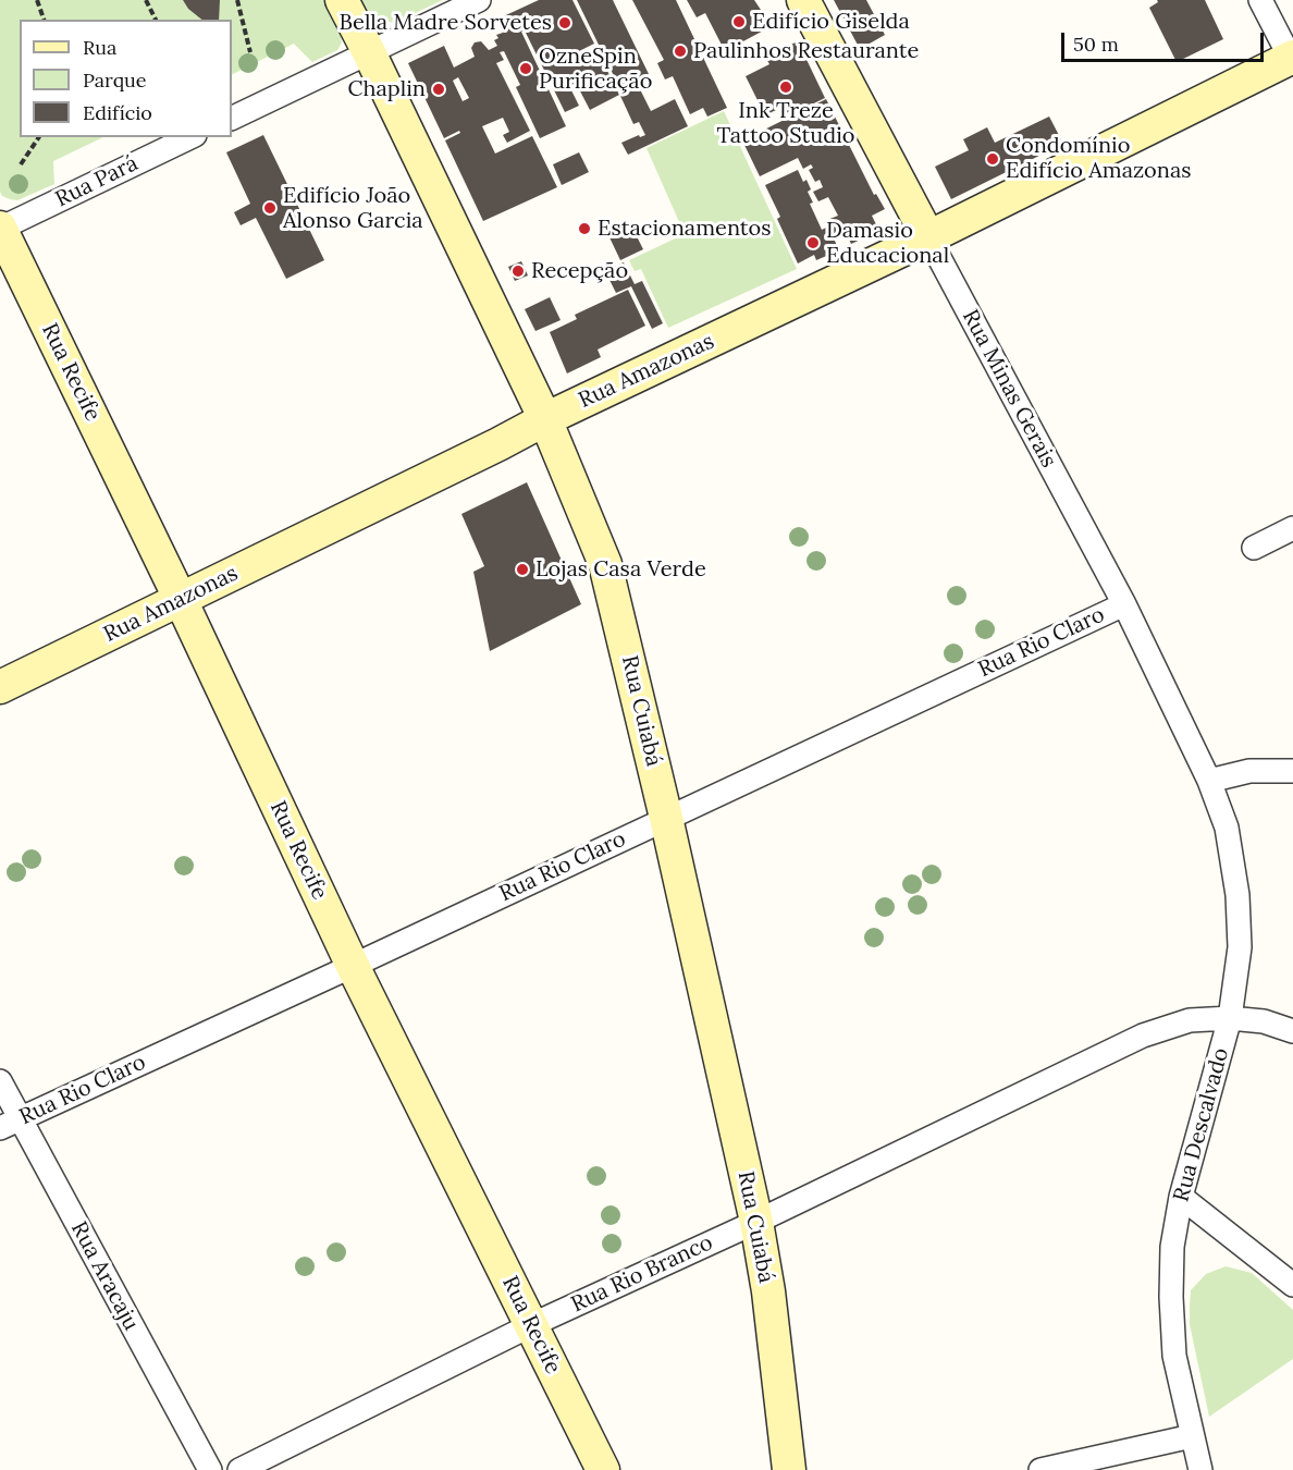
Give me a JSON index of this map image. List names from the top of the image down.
{
  "streets": {
    "main road": [
      "Rua Amazonas",
      "Rua Recife",
      "Rua Minas Gerais",
      "Rua Cuiabá"
    ],
    "street": [
      "Rua Pará",
      "Rua Rio Claro",
      "Rua Descalvado",
      "Rua Rio Branco",
      "Rua Aracaju"
    ]
  },
  "crossings": [
    ["Rua Pará", "Rua Recife"],
    ["Rua Amazonas", "Rua Recife"],
    ["Rua Amazonas", "Rua Minas Gerais"],
    ["Rua Amazonas", "Rua Cuiabá"],
    ["Rua Recife", "Rua Rio Claro"],
    ["Rua Recife", "Rua Rio Branco"],
    ["Rua Minas Gerais", "Rua Rio Claro"],
    ["Rua Minas Gerais", "Rua Descalvado"],
    ["Rua Rio Claro", "Rua Cuiabá"],
    ["Rua Rio Claro", "Rua Aracaju"],
    ["Rua Cuiabá", "Rua Rio Branco"],
    ["Rua Descalvado", "Rua Rio Branco"]
  ],
  "places": [
    "Edifício Giselda",
    "Bella Madre Sorvetes",
    "Paulinhos Restaurante",
    "OzneSpin Purificação",
    "Ink Treze Tattoo Studio",
    "Chaplin",
    "Condomínio Edifício Amazonas",
    "Edifício João Alonso Garcia",
    "Estacionamentos",
    "Damasio Educacional",
    "Recepção",
    "Lojas Casa Verde"
  ],
  "legend": ["Rua", "Parque", "Edifício"],
  "scale_bar": "50 m"
}
